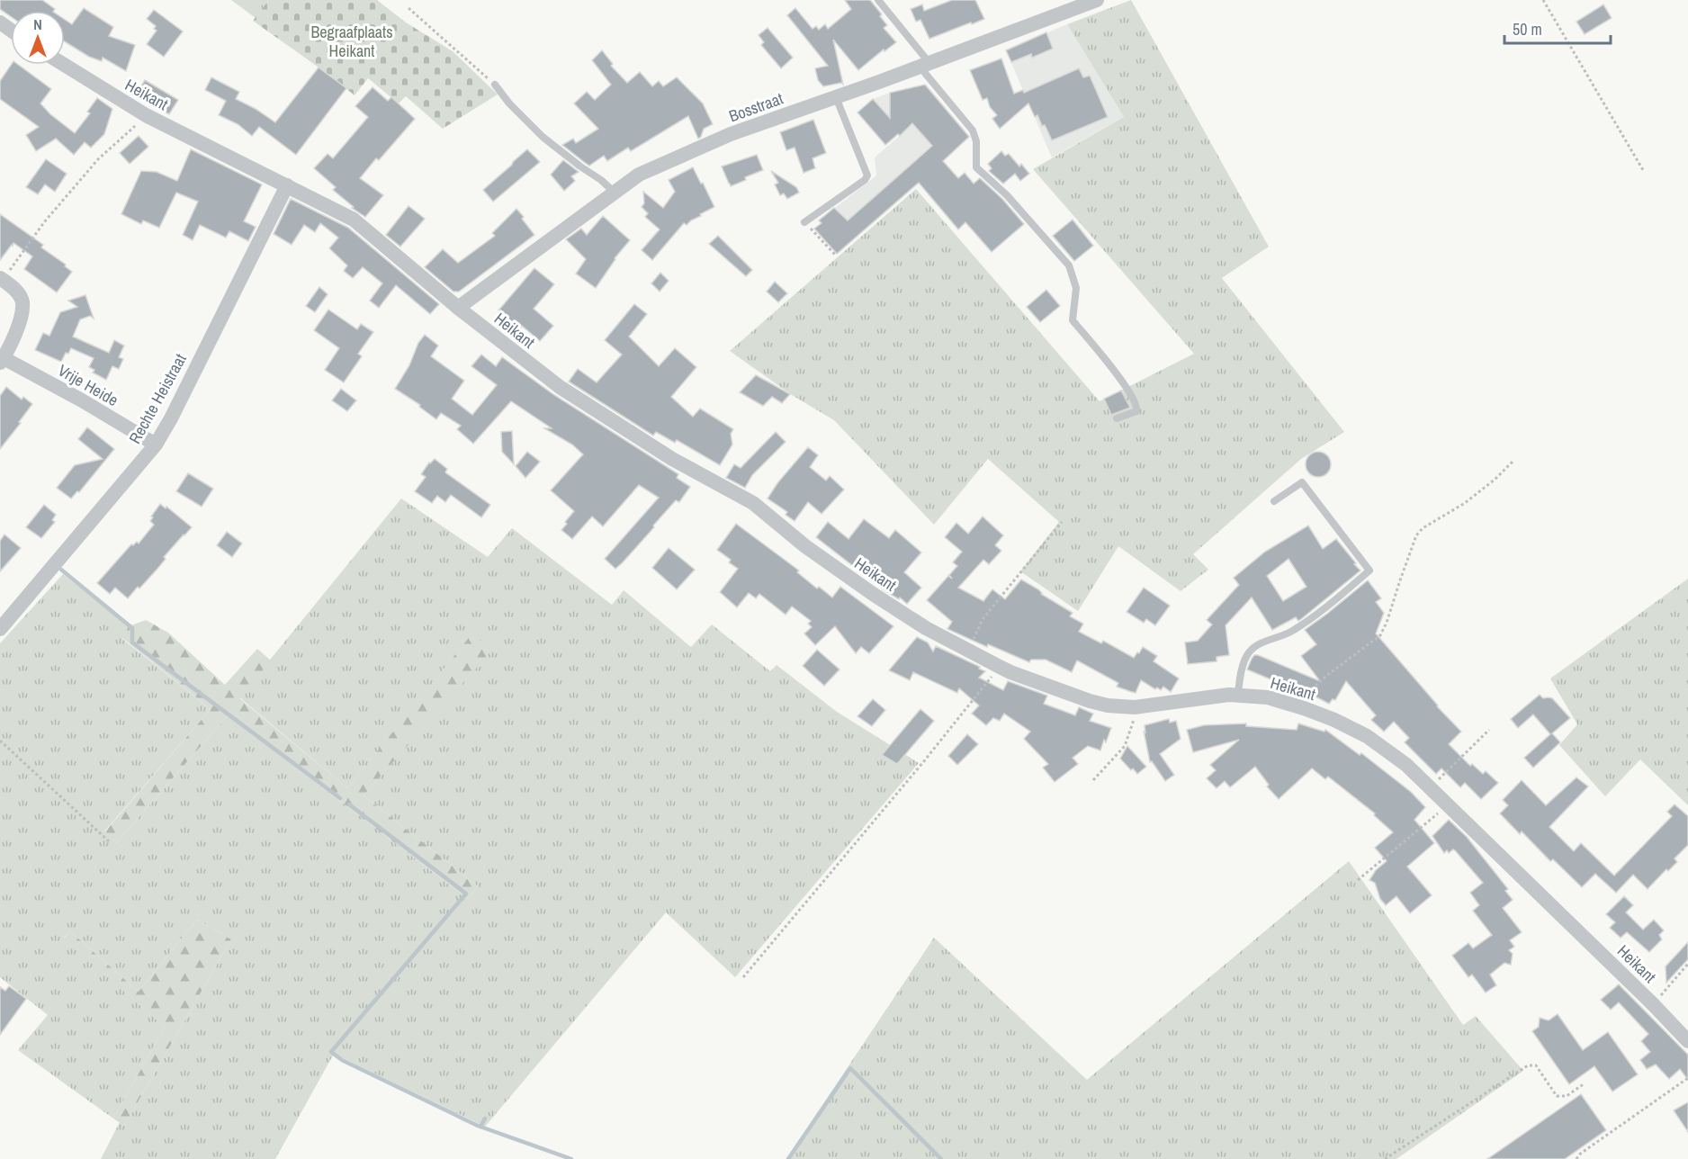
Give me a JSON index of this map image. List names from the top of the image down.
{
  "streets": {
    "street": [
      "Heikant",
      "Bosstraat",
      "Vrije Heide",
      "Rechte Heistraat"
    ]
  },
  "crossings": [
    ["Heikant", "Bosstraat"],
    ["Heikant", "Rechte Heistraat"],
    ["Vrije Heide", "Rechte Heistraat"]
  ],
  "parks": ["Begraafplaats Heikant"],
  "scale_bar": "50 m",
  "north": "top"
}
